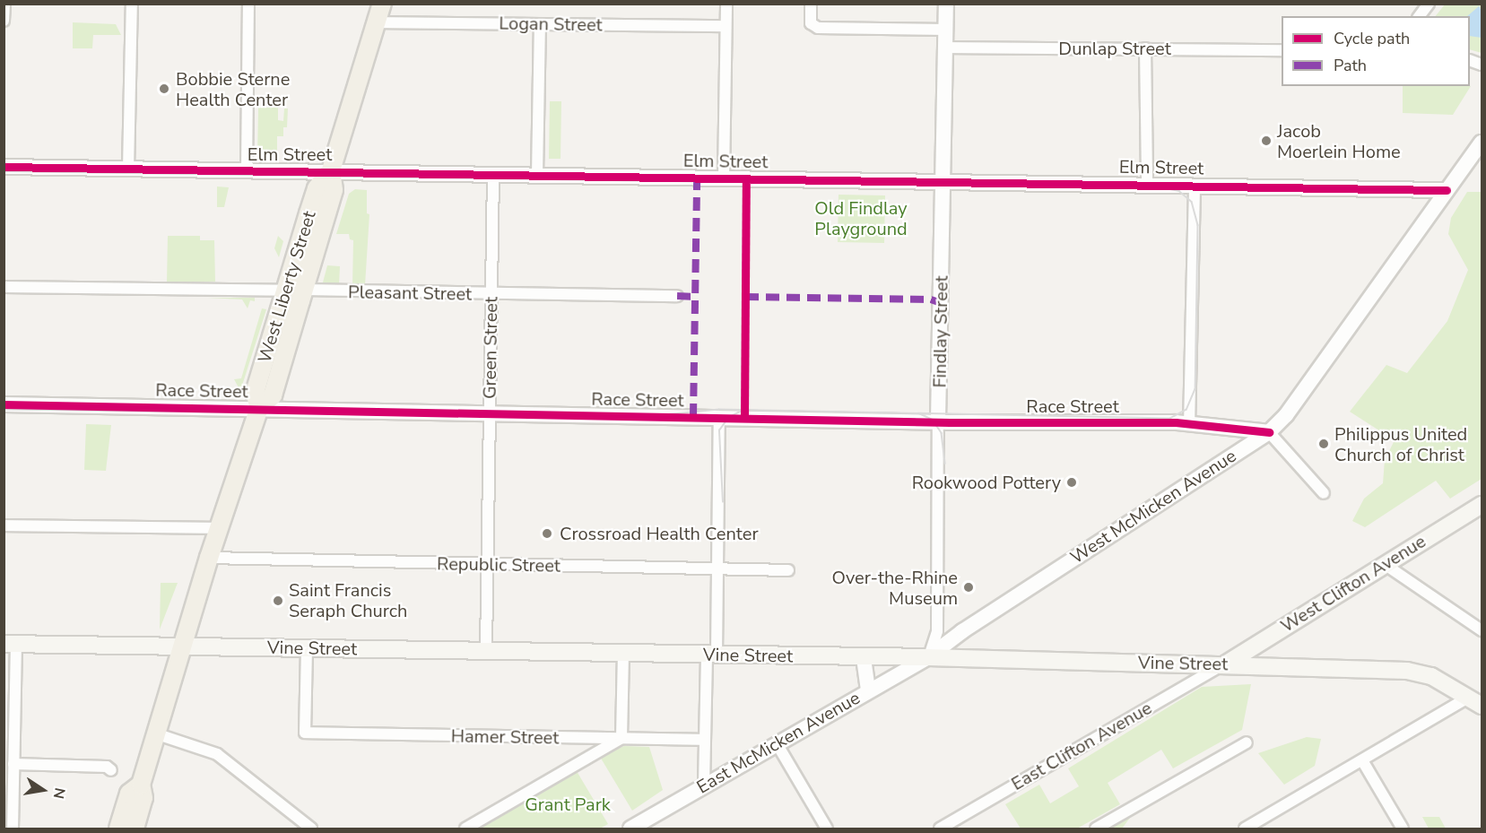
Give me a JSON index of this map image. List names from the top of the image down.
{
  "streets": {
    "main road": ["West Liberty Street", "West Clifton Avenue", "Vine Street"],
    "street": [
      "Logan Street",
      "Dunlap Street",
      "Elm Street",
      "Pleasant Street",
      "Findlay Street",
      "Green Street",
      "Race Street",
      "West McMicken Avenue",
      "Republic Street",
      "Hamer Street",
      "East McMicken Avenue",
      "East Clifton Avenue"
    ]
  },
  "crossings": [
    ["Logan Street", "West Liberty Street"],
    ["Dunlap Street", "Findlay Street"],
    ["Elm Street", "West Liberty Street"],
    ["Elm Street", "Findlay Street"],
    ["Elm Street", "Green Street"],
    ["Elm Street", "West McMicken Avenue"],
    ["West Liberty Street", "Pleasant Street"],
    ["West Liberty Street", "Race Street"],
    ["West Liberty Street", "Republic Street"],
    ["West Liberty Street", "Vine Street"],
    ["Pleasant Street", "Green Street"],
    ["Findlay Street", "Race Street"],
    ["Findlay Street", "West McMicken Avenue"],
    ["Findlay Street", "Vine Street"],
    ["Findlay Street", "East McMicken Avenue"],
    ["Green Street", "Race Street"],
    ["Green Street", "Republic Street"],
    ["Green Street", "Vine Street"],
    ["Race Street", "West McMicken Avenue"],
    ["West McMicken Avenue", "Vine Street"],
    ["West McMicken Avenue", "East McMicken Avenue"],
    ["West Clifton Avenue", "Vine Street"],
    ["West Clifton Avenue", "East Clifton Avenue"],
    ["Vine Street", "Hamer Street"],
    ["Vine Street", "East McMicken Avenue"],
    ["Vine Street", "East Clifton Avenue"]
  ],
  "parks": ["Old Findlay Playground", "Grant Park"],
  "places": [
    "Bobbie Sterne Health Center",
    "Jacob Moerlein Home",
    "Philippus United Church of Christ",
    "Rookwood Pottery",
    "Crossroad Health Center",
    "Over-the-Rhine Museum",
    "Saint Francis Seraph Church"
  ],
  "legend": ["Cycle path", "Path"],
  "north": "right"
}
